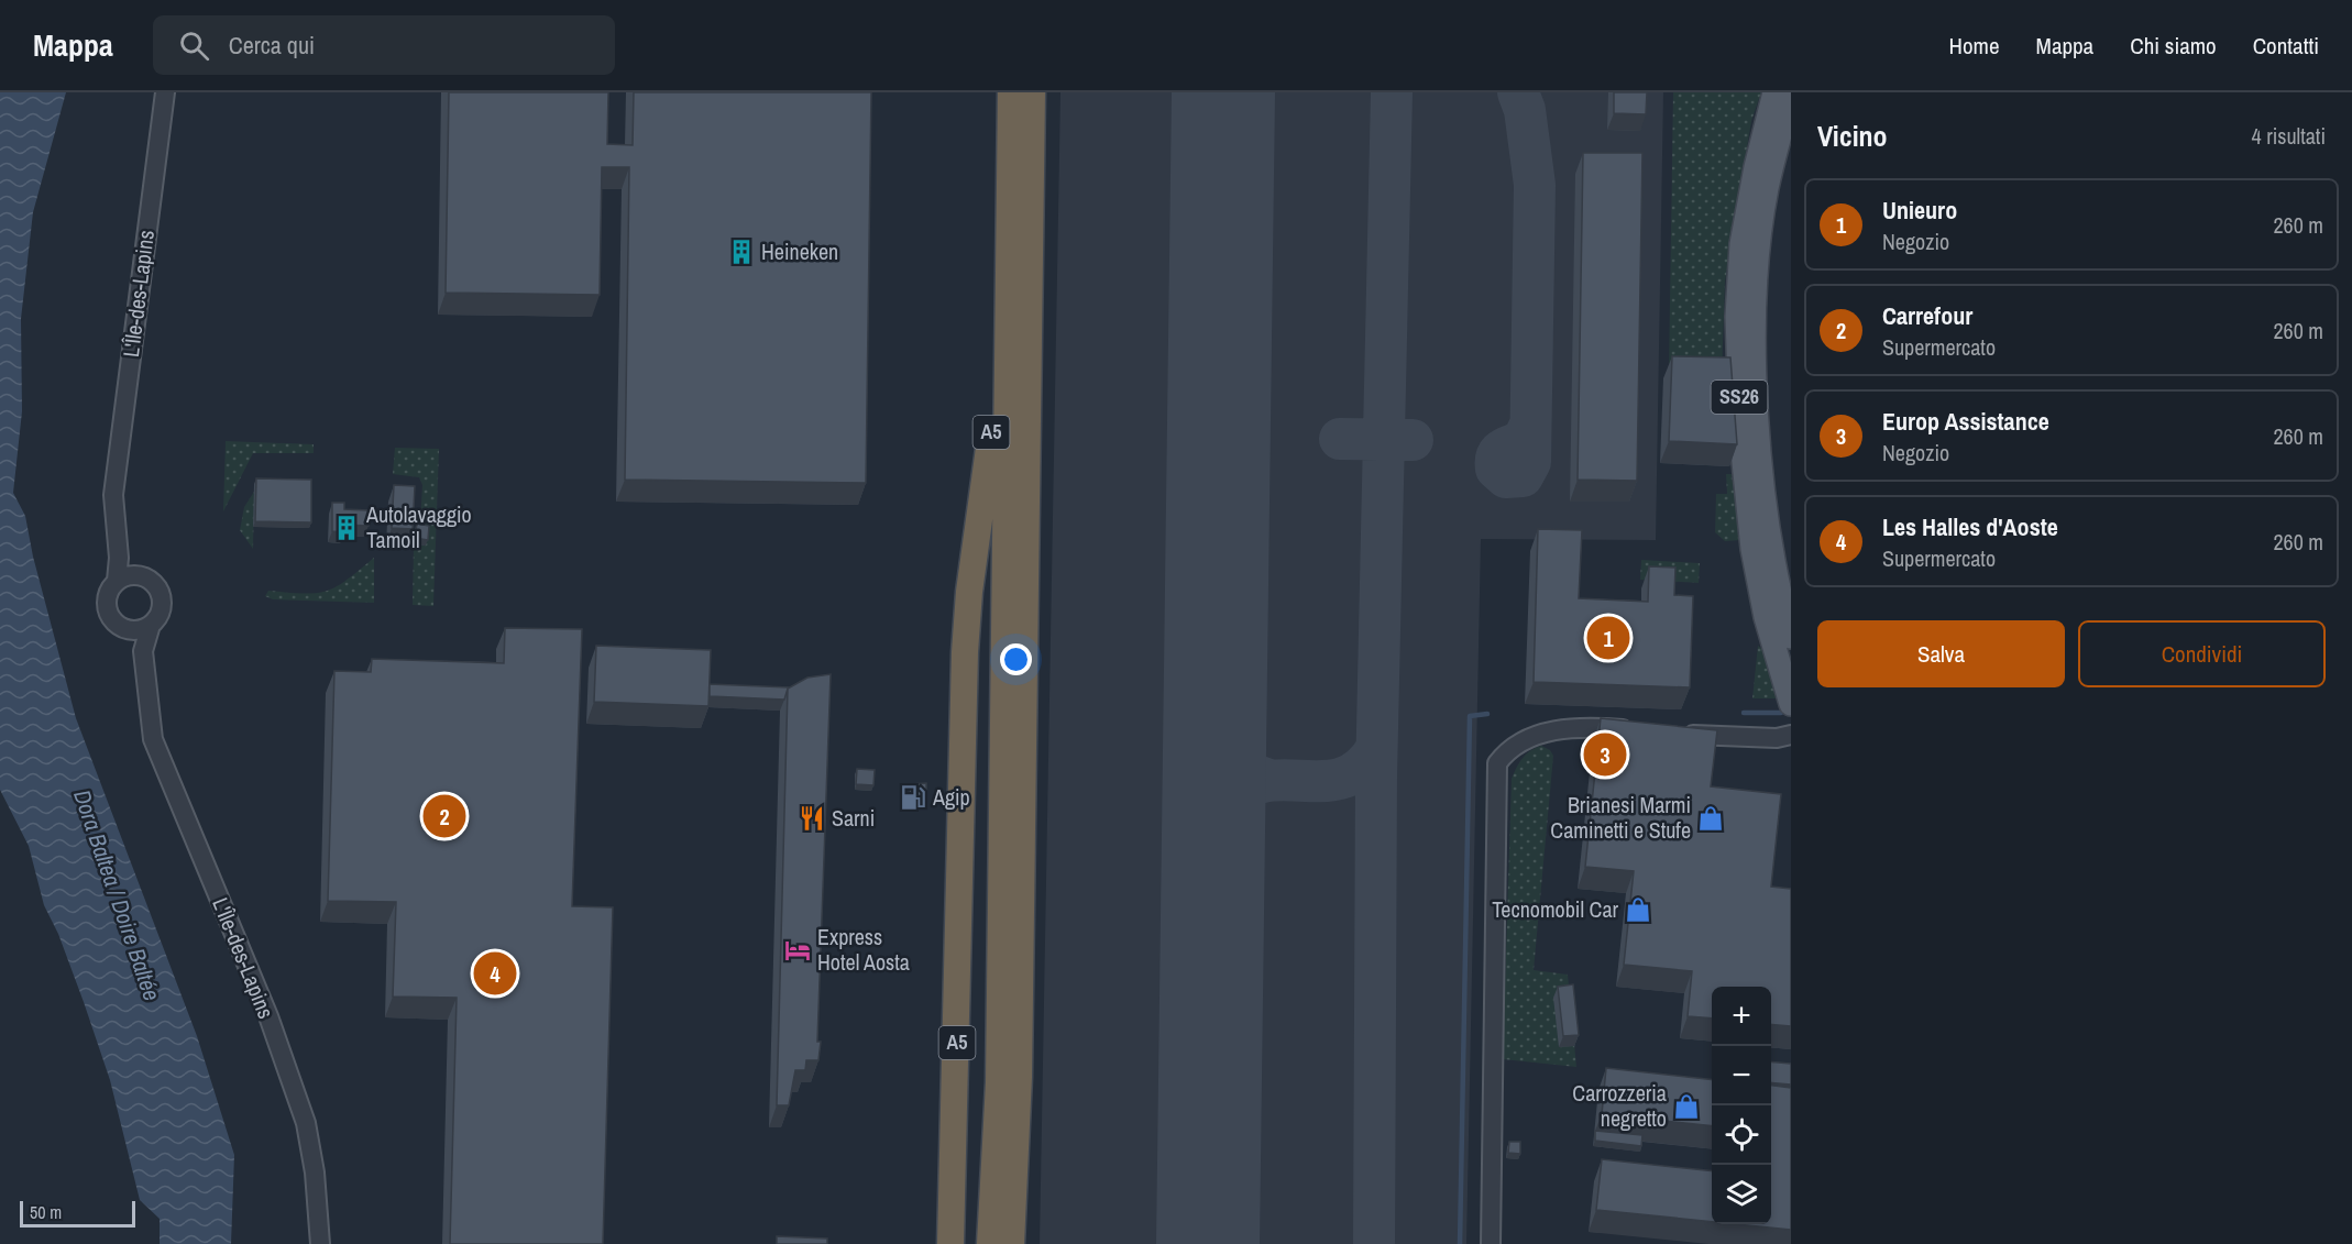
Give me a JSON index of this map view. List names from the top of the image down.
{
  "streets": {
    "highway": ["A5"],
    "main road": ["SS26"],
    "street": ["L'Île-des-Lapins"]
  },
  "water": ["Dora Baltea / Doire Baltée"],
  "places": {
    "building": ["Heineken", "Autolavaggio Tamoil"],
    "fuel station": ["Agip"],
    "restaurant": ["Sarni"],
    "shop": ["Brianesi Marmi Caminetti e Stufe", "Tecnomobil Car", "Carrozzeria negretto"],
    "hotel": ["Express Hotel Aosta"]
  },
  "scale_bar": "50 m",
  "page": {
    "header": "Mappa",
    "search": "Cerca qui",
    "nav": [
      "Home",
      "Mappa",
      "Chi siamo",
      "Contatti"
    ],
    "heading": ["Vicino", "4 risultati"],
    "list": [
      {
        "mark": "1",
        "name": "Unieuro",
        "note": "Negozio",
        "value": "260 m"
      },
      {
        "mark": "2",
        "name": "Carrefour",
        "note": "Supermercato",
        "value": "260 m"
      },
      {
        "mark": "3",
        "name": "Europ Assistance",
        "note": "Negozio",
        "value": "260 m"
      },
      {
        "mark": "4",
        "name": "Les Halles d'Aoste",
        "note": "Supermercato",
        "value": "260 m"
      }
    ],
    "buttons": ["Salva", "Condividi"],
    "pins": [
      "1",
      "3",
      "2",
      "4"
    ],
    "map_buttons": ["+", "−"],
    "scale": "50 m"
  }
}
